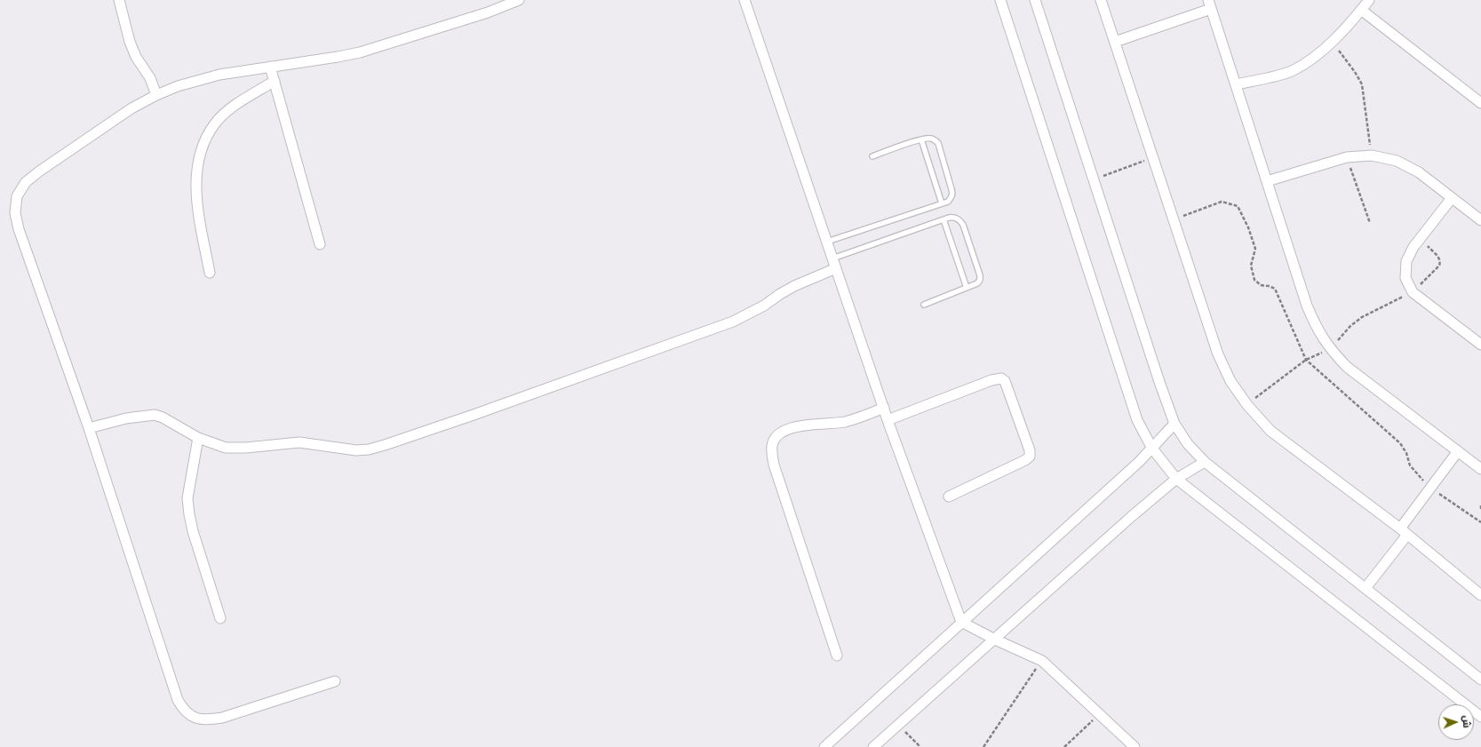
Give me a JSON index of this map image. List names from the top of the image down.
{
  "north": "right"
}
